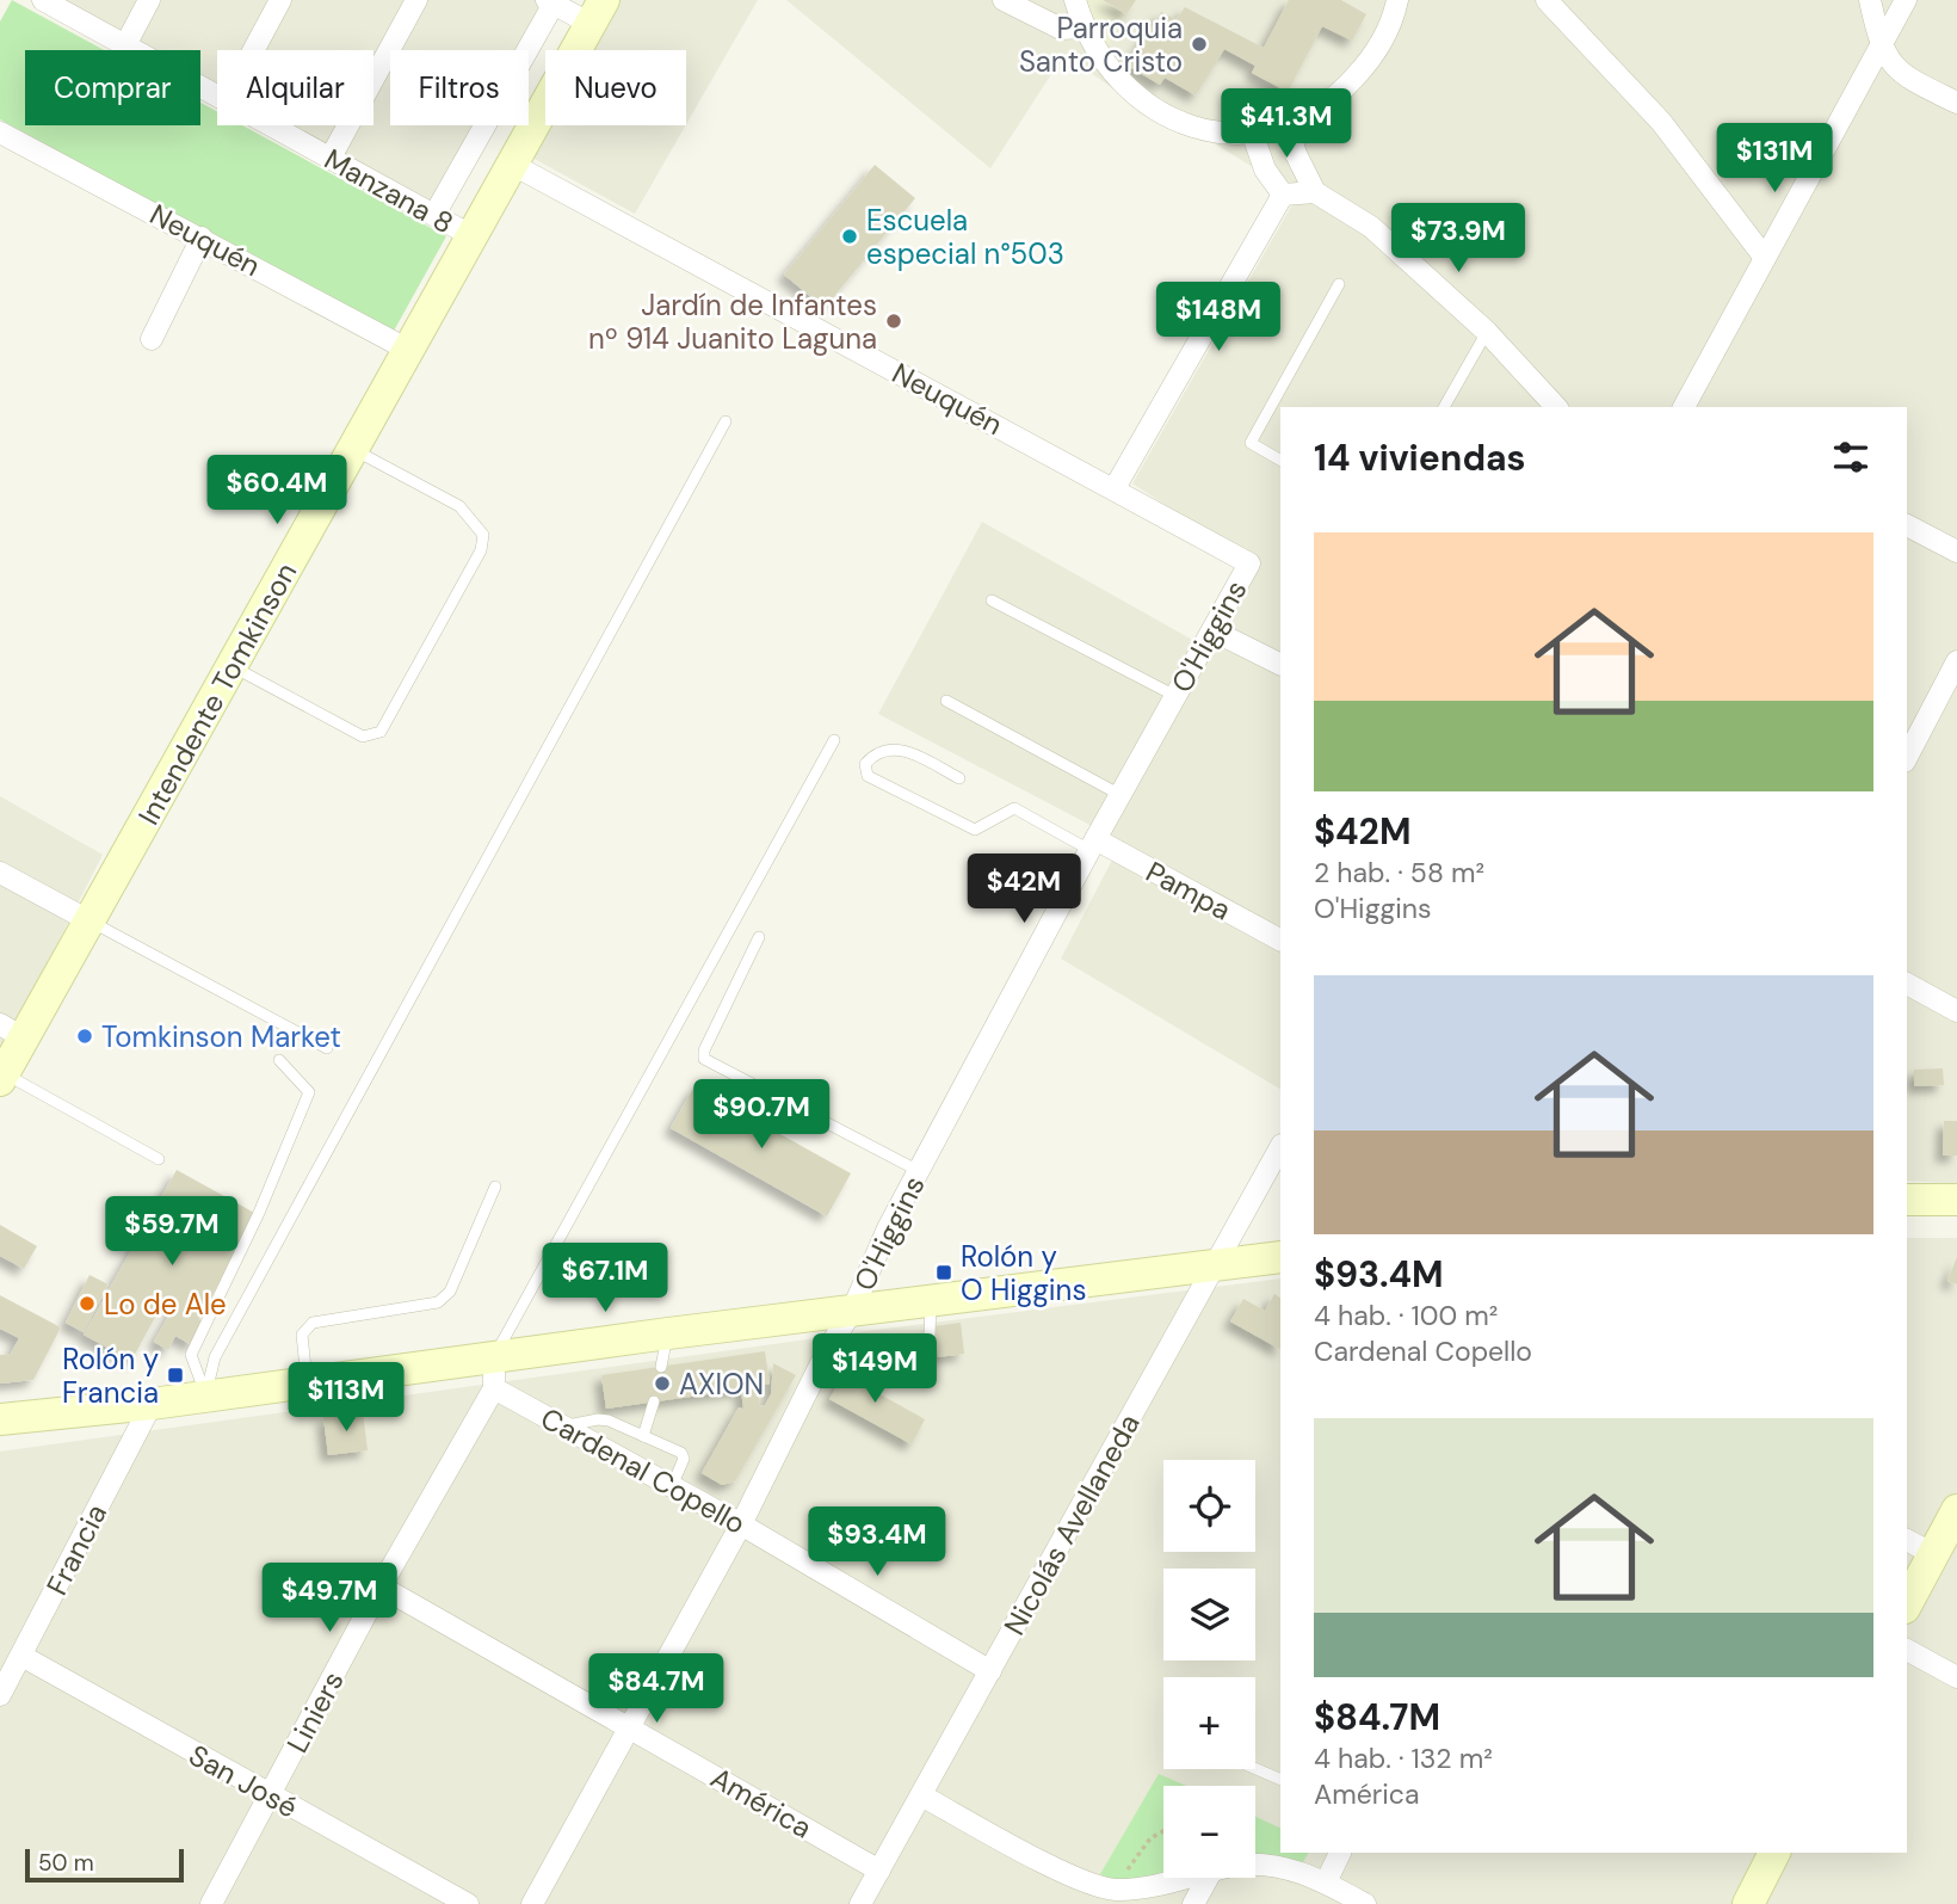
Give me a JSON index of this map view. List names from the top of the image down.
{
  "streets": {
    "street": [
      "Manzana 8",
      "Neuquén",
      "O'Higgins",
      "Intendente Tomkinson",
      "Pampa",
      "Cardenal Copello",
      "Nicolás Avellaneda",
      "Francia",
      "Liniers",
      "San José",
      "América"
    ]
  },
  "crossings": [
    ["Manzana 8", "Intendente Tomkinson"],
    ["Neuquén", "O'Higgins"],
    ["Neuquén", "Intendente Tomkinson"],
    ["O'Higgins", "Pampa"],
    ["O'Higgins", "Cardenal Copello"],
    ["O'Higgins", "América"],
    ["Cardenal Copello", "Nicolás Avellaneda"],
    ["Cardenal Copello", "Liniers"],
    ["Nicolás Avellaneda", "América"],
    ["Francia", "San José"],
    ["Liniers", "San José"],
    ["Liniers", "América"]
  ],
  "places": {
    "other": [
      "Parroquia Santo Cristo",
      "Escuela especial n°503",
      "Jardín de Infantes nº 914 Juanito Laguna",
      "Tomkinson Market",
      "Lo de Ale",
      "AXION"
    ],
    "transit": ["Rolón y O Higgins", "Rolón y Francia"]
  },
  "scale_bar": "50 m",
  "page": {
    "chip": [
      "Comprar",
      "Alquilar",
      "Filtros",
      "Nuevo"
    ],
    "price": [
      "$41.3M",
      "$131M",
      "$73.9M",
      "$148M",
      "$60.4M",
      "$42M",
      "$90.7M",
      "$59.7M",
      "$67.1M",
      "$149M",
      "$113M",
      "$93.4M",
      "$49.7M",
      "$84.7M"
    ],
    "heading": "14 viviendas",
    "list": [
      {
        "name": "$42M",
        "note": "2 hab. · 58 m² · O'Higgins"
      },
      {
        "name": "$93.4M",
        "note": "4 hab. · 100 m² · Cardenal Copello"
      },
      {
        "name": "$84.7M",
        "note": "4 hab. · 132 m² · América"
      }
    ],
    "map_buttons": ["+", "−"],
    "scale": "50 m"
  }
}
